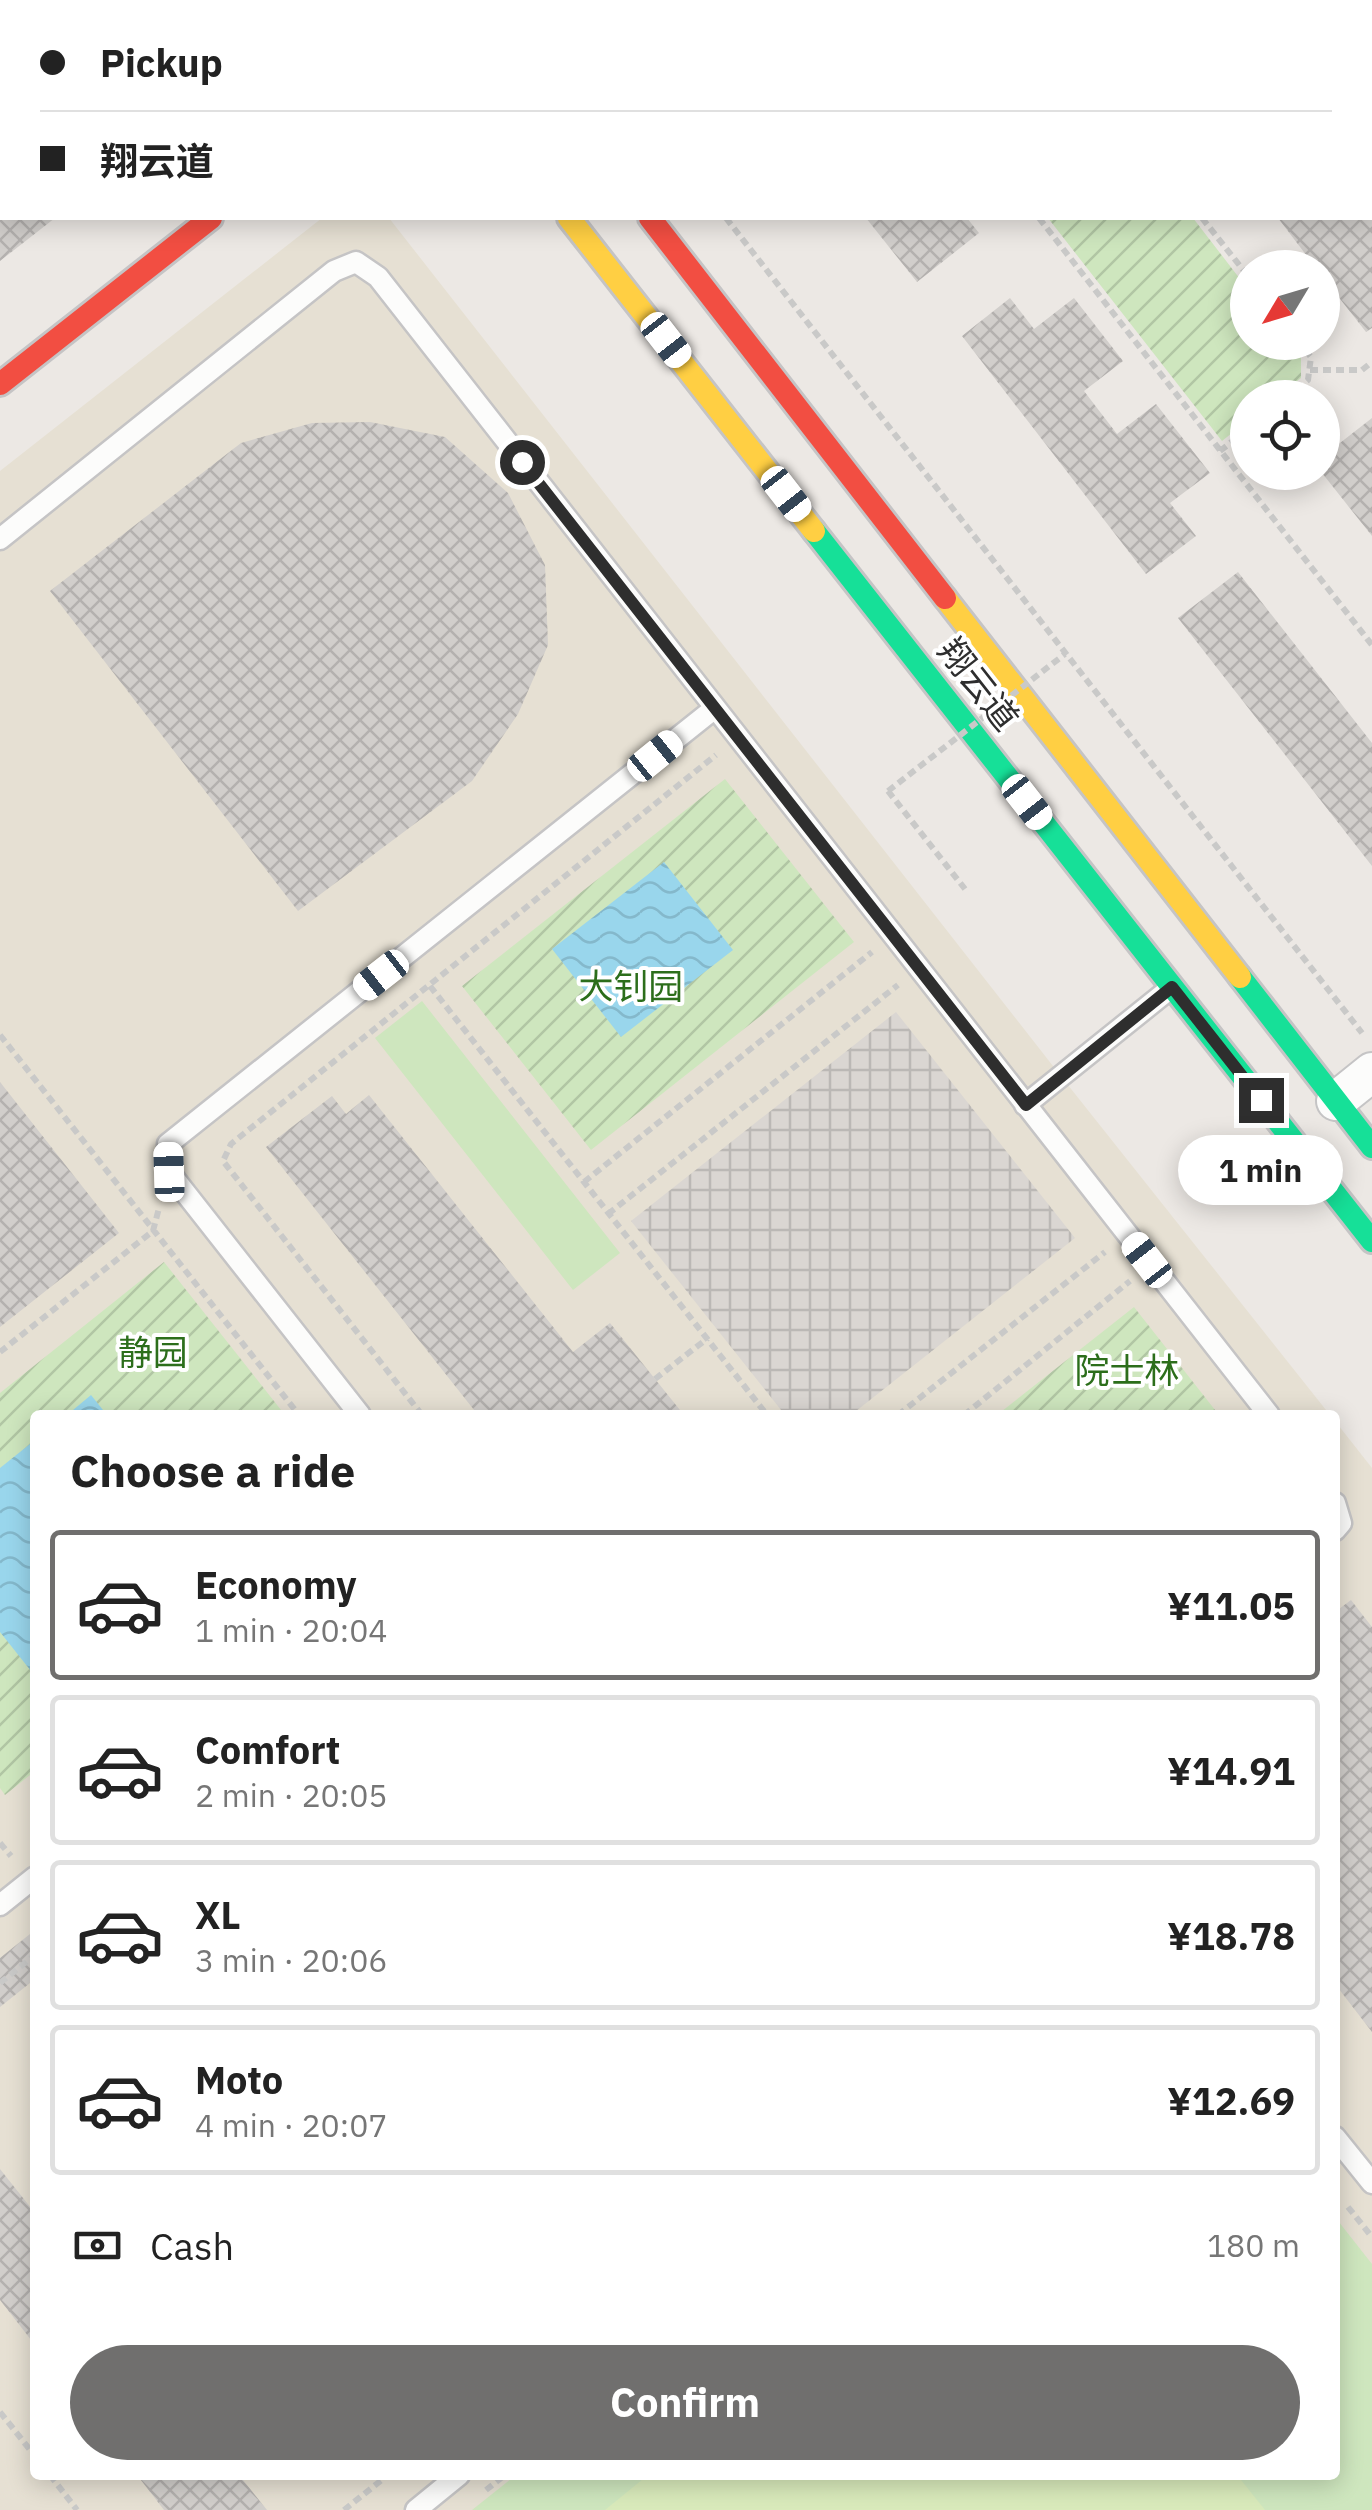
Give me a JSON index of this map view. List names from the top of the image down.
{
  "streets": {
    "main road": ["翔云道"]
  },
  "parks": ["大钊园", "静园", "院士林"],
  "north": "bottom left",
  "page": {
    "banner": ["Pickup", "翔云道"],
    "bubble": "1 min",
    "heading": "Choose a ride",
    "list": [
      {
        "name": "Economy",
        "note": "1 min · 20:04",
        "value": "¥11.05"
      },
      {
        "name": "Comfort",
        "note": "2 min · 20:05",
        "value": "¥14.91"
      },
      {
        "name": "XL",
        "note": "3 min · 20:06",
        "value": "¥18.78"
      },
      {
        "name": "Moto",
        "note": "4 min · 20:07",
        "value": "¥12.69"
      }
    ],
    "pay": ["Cash", "180 m"],
    "buttons": "Confirm"
  }
}
